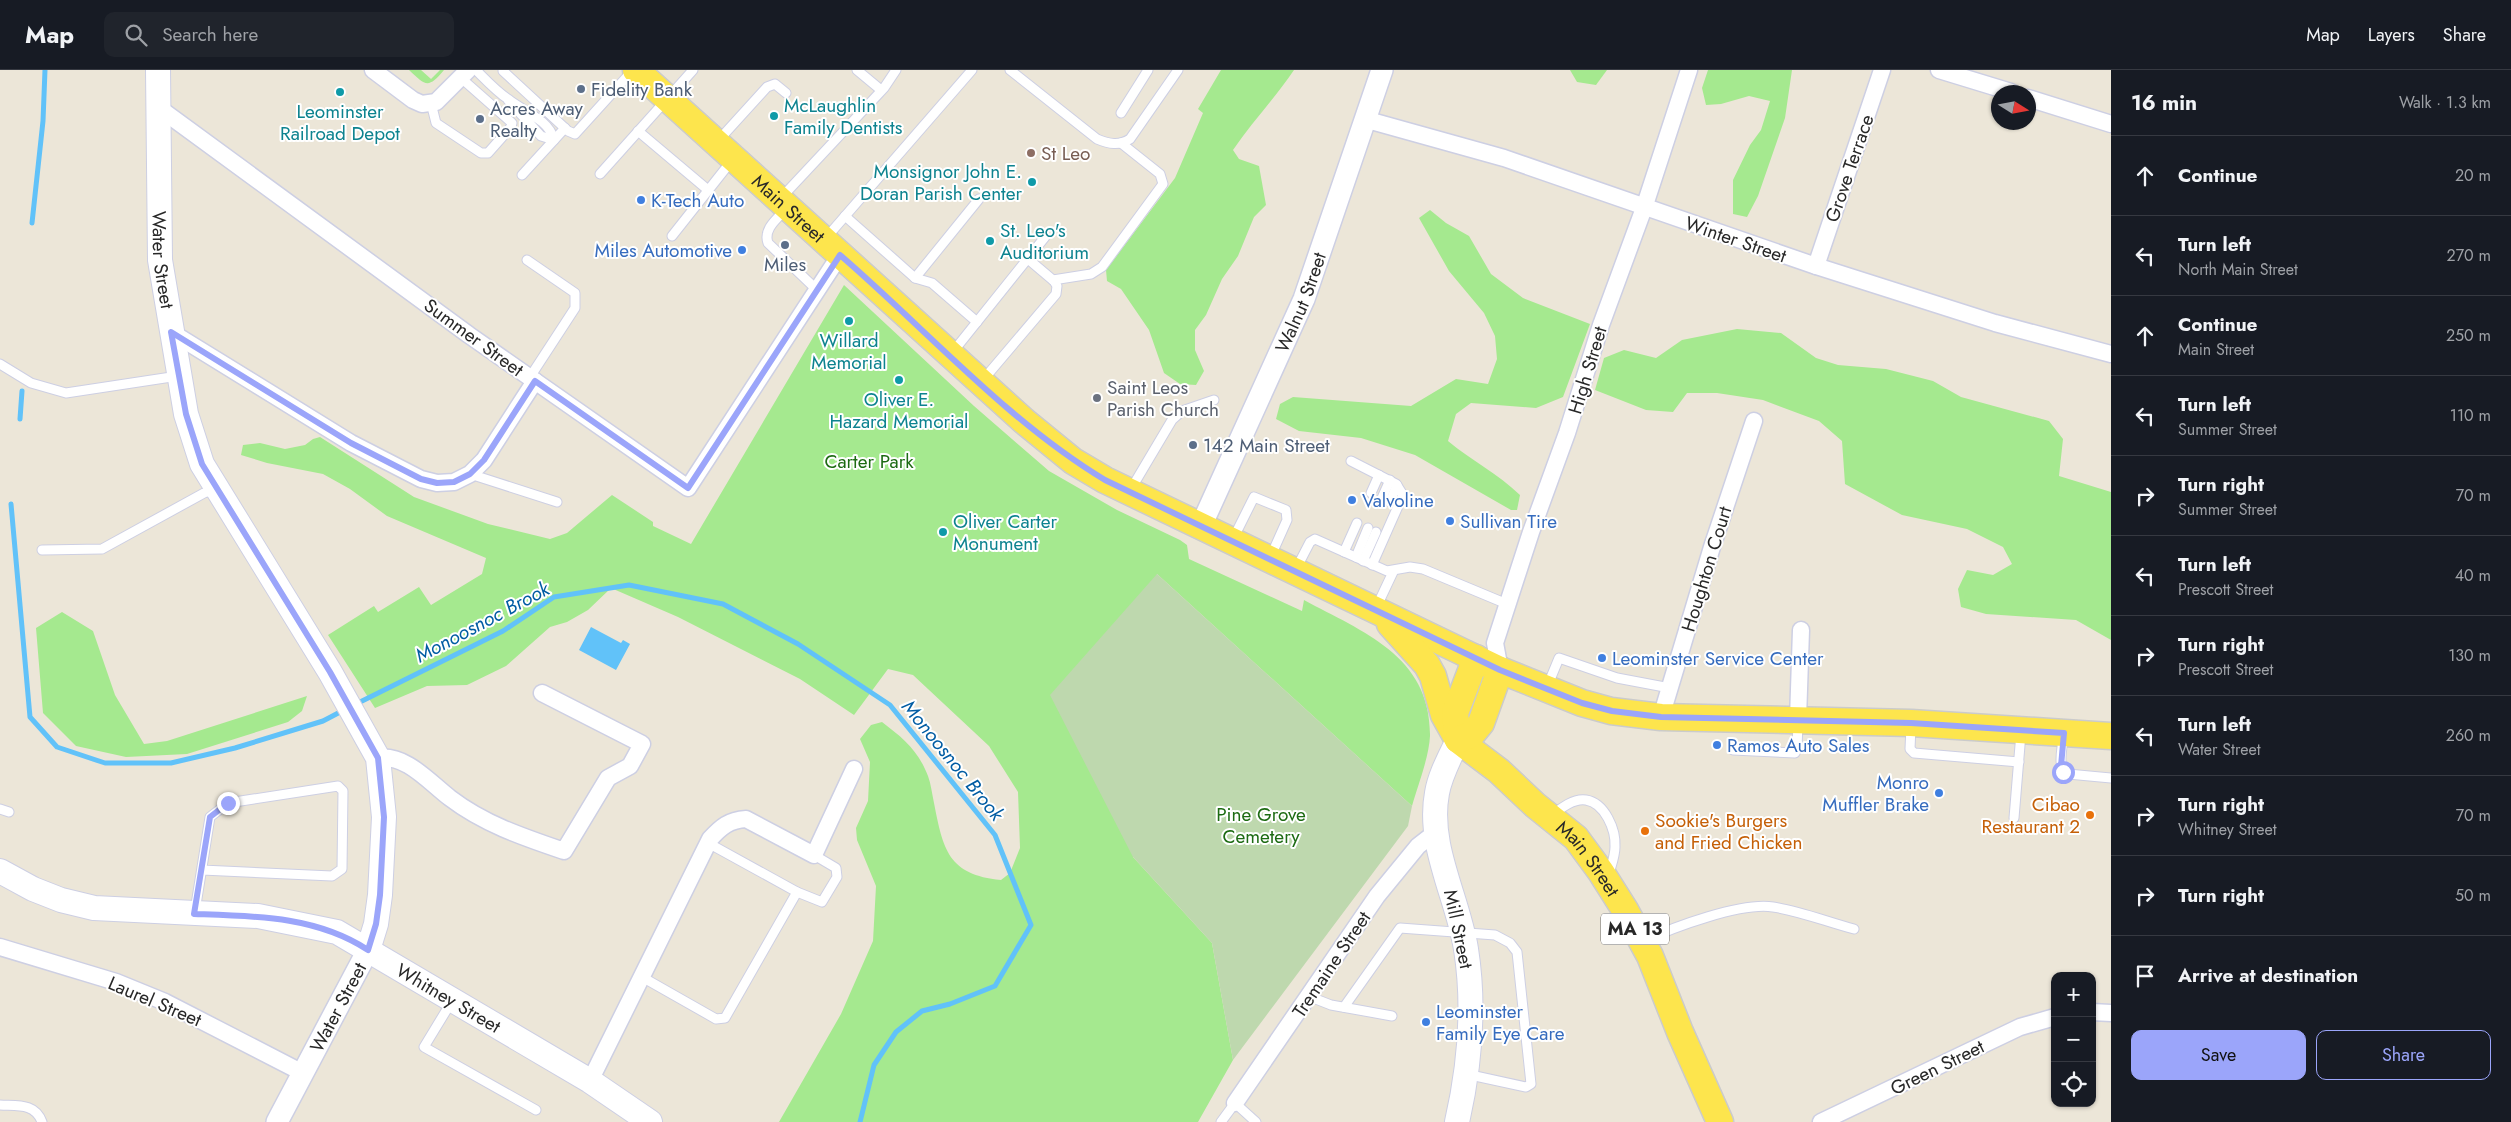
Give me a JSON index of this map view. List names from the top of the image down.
{
  "streets": {
    "main road": [
      "Main Street",
      "Water Street",
      "Mill Street",
      "MA 13",
      "Whitney Street"
    ],
    "street": [
      "Grove Terrace",
      "Winter Street",
      "Walnut Street",
      "Summer Street",
      "High Street",
      "Houghton Court",
      "Tremaine Street",
      "Laurel Street",
      "Green Street"
    ]
  },
  "crossings": [
    ["Grove Terrace", "Winter Street"],
    ["Main Street", "Walnut Street"],
    ["Main Street", "Summer Street"],
    ["Main Street", "High Street"],
    ["Main Street", "Houghton Court"],
    ["Main Street", "Mill Street"],
    ["Winter Street", "Walnut Street"],
    ["Winter Street", "High Street"],
    ["Water Street", "Summer Street"],
    ["Water Street", "Whitney Street"],
    ["Water Street", "Laurel Street"],
    ["Mill Street", "Tremaine Street"]
  ],
  "water": ["Monoosnoc Brook"],
  "parks": ["Carter Park", "Pine Grove Cemetery"],
  "places": [
    "Fidelity Bank",
    "Leominster Railroad Depot",
    "McLaughlin Family Dentists",
    "Acres Away Realty",
    "St Leo",
    "Monsignor John E. Doran Parish Center",
    "K-Tech Auto",
    "St. Leo's Auditorium",
    "Miles",
    "Miles Automotive",
    "Willard Memorial",
    "Oliver E. Hazard Memorial",
    "Saint Leos Parish Church",
    "142 Main Street",
    "Valvoline",
    "Sullivan Tire",
    "Oliver Carter Monument",
    "Leominster Service Center",
    "Ramos Auto Sales",
    "Monro Muffler Brake",
    "Cibao Restaurant 2",
    "Sookie's Burgers and Fried Chicken",
    "Leominster Family Eye Care"
  ],
  "north": "right",
  "page": {
    "header": "Map",
    "search": "Search here",
    "nav": ["Map", "Layers", "Share"],
    "heading": ["16 min", "Walk · 1.3 km"],
    "list": [
      ["Continue", "20 m"],
      ["Turn left", "North Main Street", "270 m"],
      ["Continue", "Main Street", "250 m"],
      ["Turn left", "Summer Street", "110 m"],
      ["Turn right", "Summer Street", "70 m"],
      ["Turn left", "Prescott Street", "40 m"],
      ["Turn right", "Prescott Street", "130 m"],
      ["Turn left", "Water Street", "260 m"],
      ["Turn right", "Whitney Street", "70 m"],
      ["Turn right", "50 m"],
      "Arrive at destination"
    ],
    "map_buttons": ["+", "−"],
    "buttons": ["Save", "Share"]
  }
}
